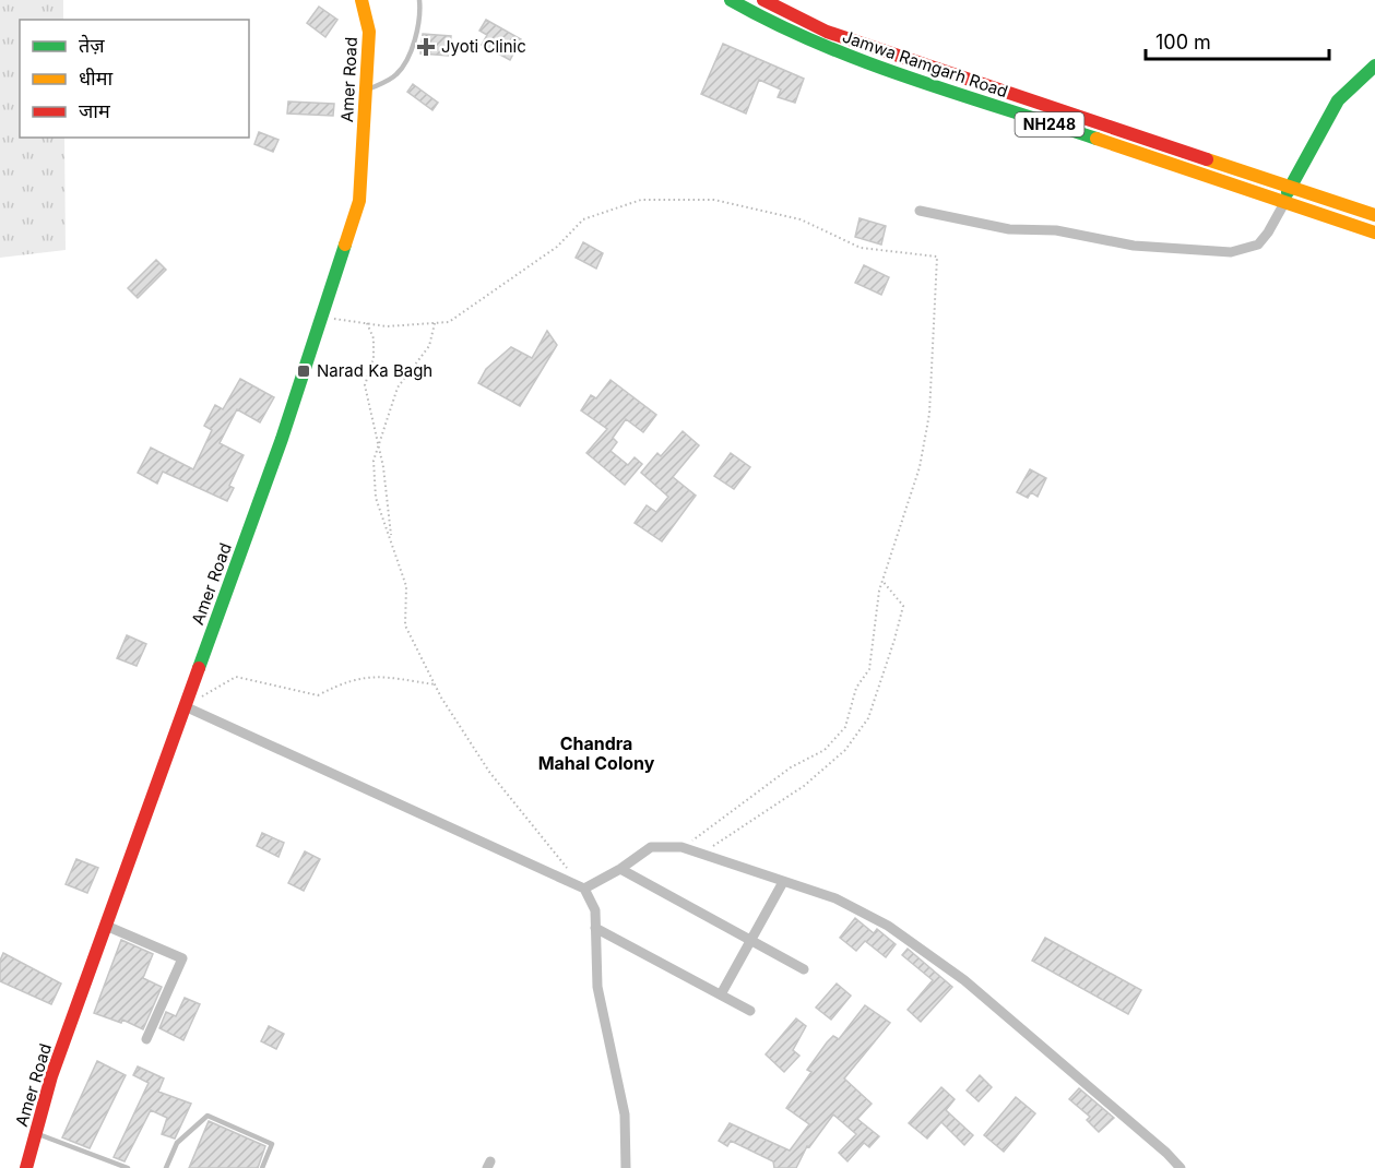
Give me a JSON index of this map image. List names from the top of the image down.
{
  "streets": {
    "main road": ["Jamwa Ramgarh Road", "Amer Road", "NH248"]
  },
  "districts": ["Chandra Mahal Colony"],
  "places": {
    "health": ["Jyoti Clinic"],
    "transit": ["Narad Ka Bagh"]
  },
  "legend": ["तेज़", "धीमा", "जाम"],
  "scale_bar": "100 m"
}
